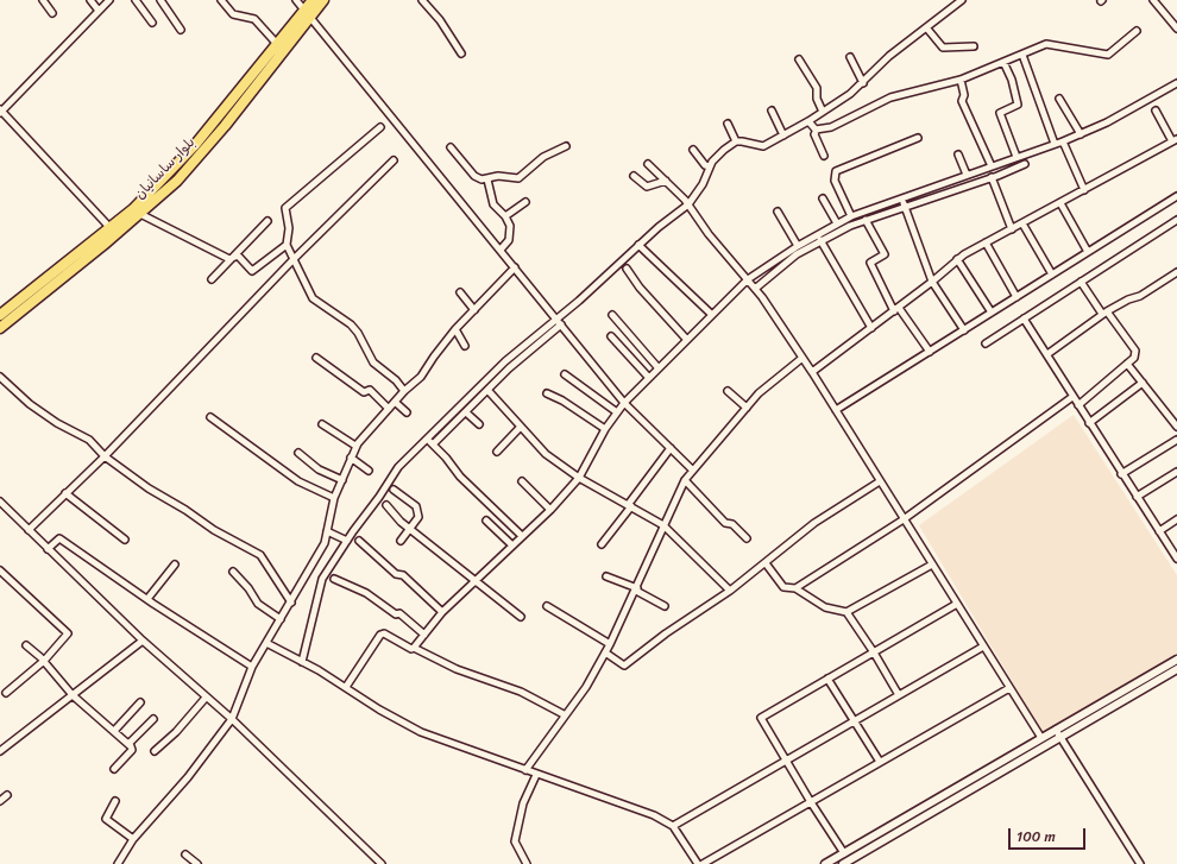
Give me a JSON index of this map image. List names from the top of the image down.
{
  "streets": {
    "highway": ["بلوار ساسانیان"]
  },
  "scale_bar": "100 m"
}
